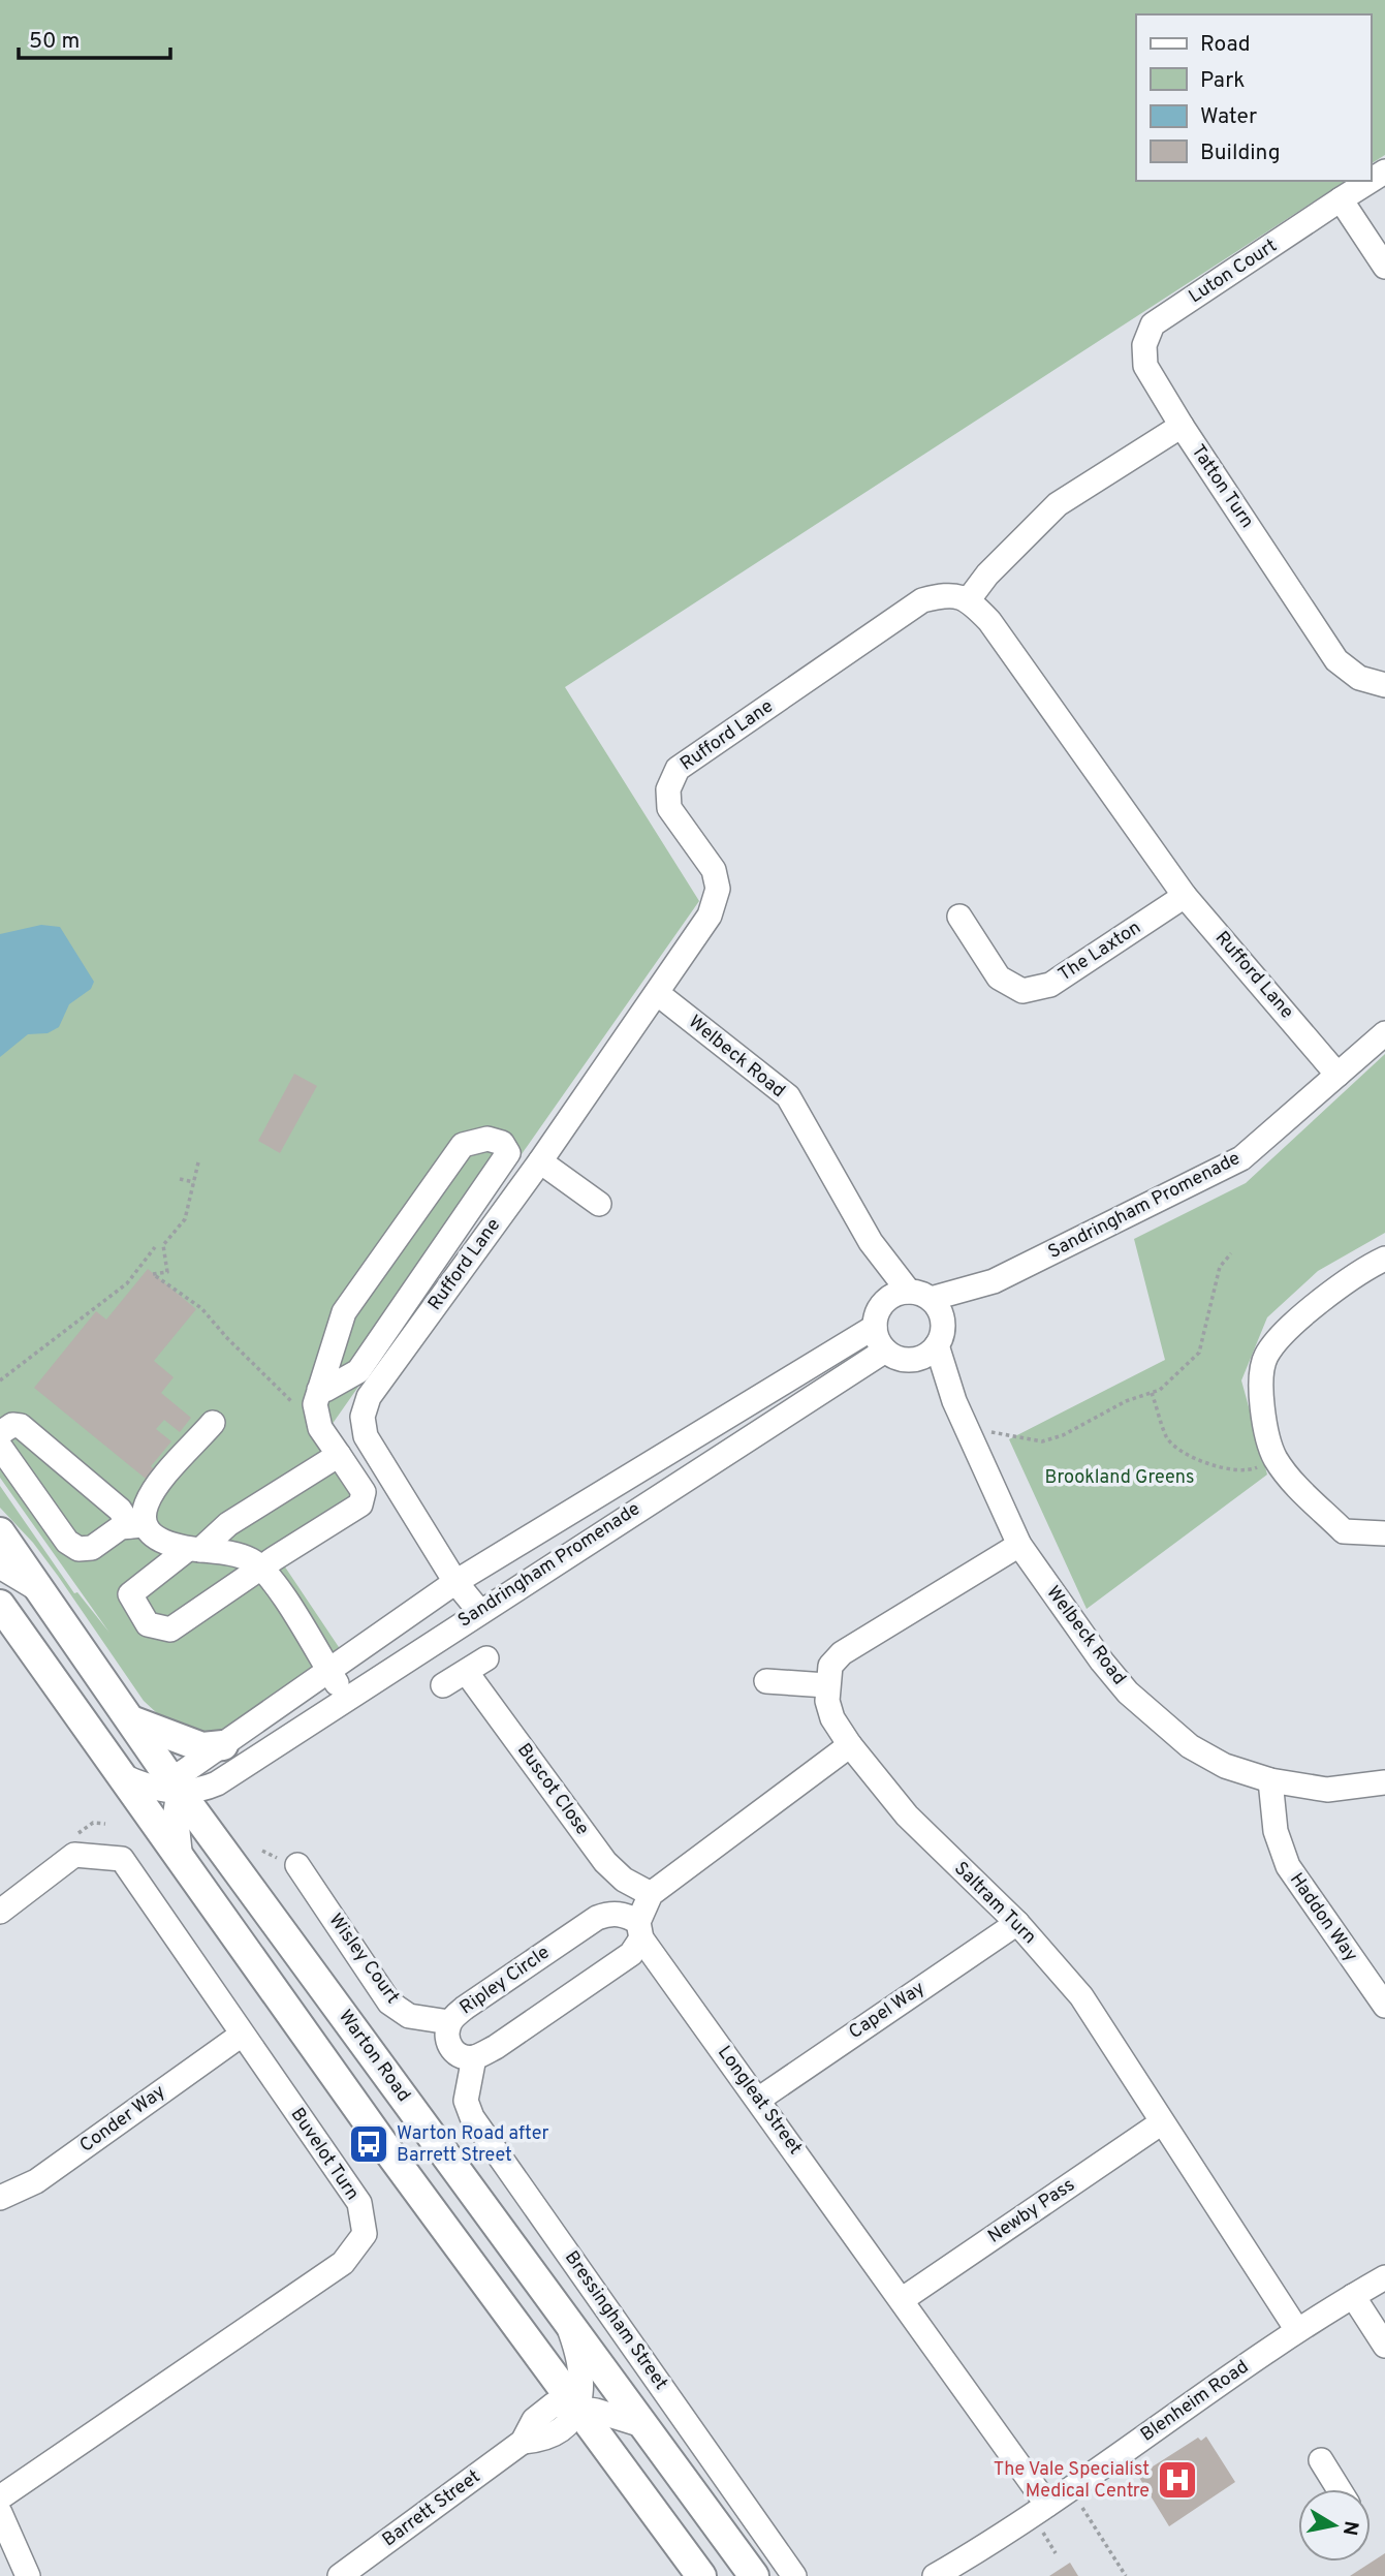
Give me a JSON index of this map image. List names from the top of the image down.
{
  "streets": {
    "main road": ["Warton Road"],
    "street": [
      "Luton Court",
      "Tatton Turn",
      "Rufford Lane",
      "The Laxton",
      "Welbeck Road",
      "Sandringham Promenade",
      "Buscot Close",
      "Saltram Turn",
      "Haddon Way",
      "Wisley Court",
      "Ripley Circle",
      "Capel Way",
      "Longleat Street",
      "Conder Way",
      "Buvelot Turn",
      "Newby Pass",
      "Bressingham Street",
      "Blenheim Road",
      "Barrett Street"
    ]
  },
  "crossings": [
    ["Luton Court", "Tatton Turn"],
    ["Tatton Turn", "Rufford Lane"],
    ["Rufford Lane", "The Laxton"],
    ["Rufford Lane", "Welbeck Road"],
    ["Rufford Lane", "Sandringham Promenade"],
    ["Welbeck Road", "Sandringham Promenade"],
    ["Welbeck Road", "Haddon Way"],
    ["Sandringham Promenade", "Warton Road"],
    ["Saltram Turn", "Capel Way"],
    ["Saltram Turn", "Newby Pass"],
    ["Saltram Turn", "Blenheim Road"],
    ["Wisley Court", "Ripley Circle"],
    ["Ripley Circle", "Longleat Street"],
    ["Ripley Circle", "Bressingham Street"],
    ["Capel Way", "Longleat Street"],
    ["Warton Road", "Barrett Street"],
    ["Longleat Street", "Newby Pass"],
    ["Longleat Street", "Blenheim Road"],
    ["Conder Way", "Buvelot Turn"]
  ],
  "parks": ["Brookland Greens"],
  "places": {
    "bus stop": ["Warton Road after Barrett Street"],
    "hospital": ["The Vale Specialist Medical Centre"]
  },
  "legend": [
    "Road",
    "Park",
    "Water",
    "Building"
  ],
  "scale_bar": "50 m",
  "north": "right"
}
